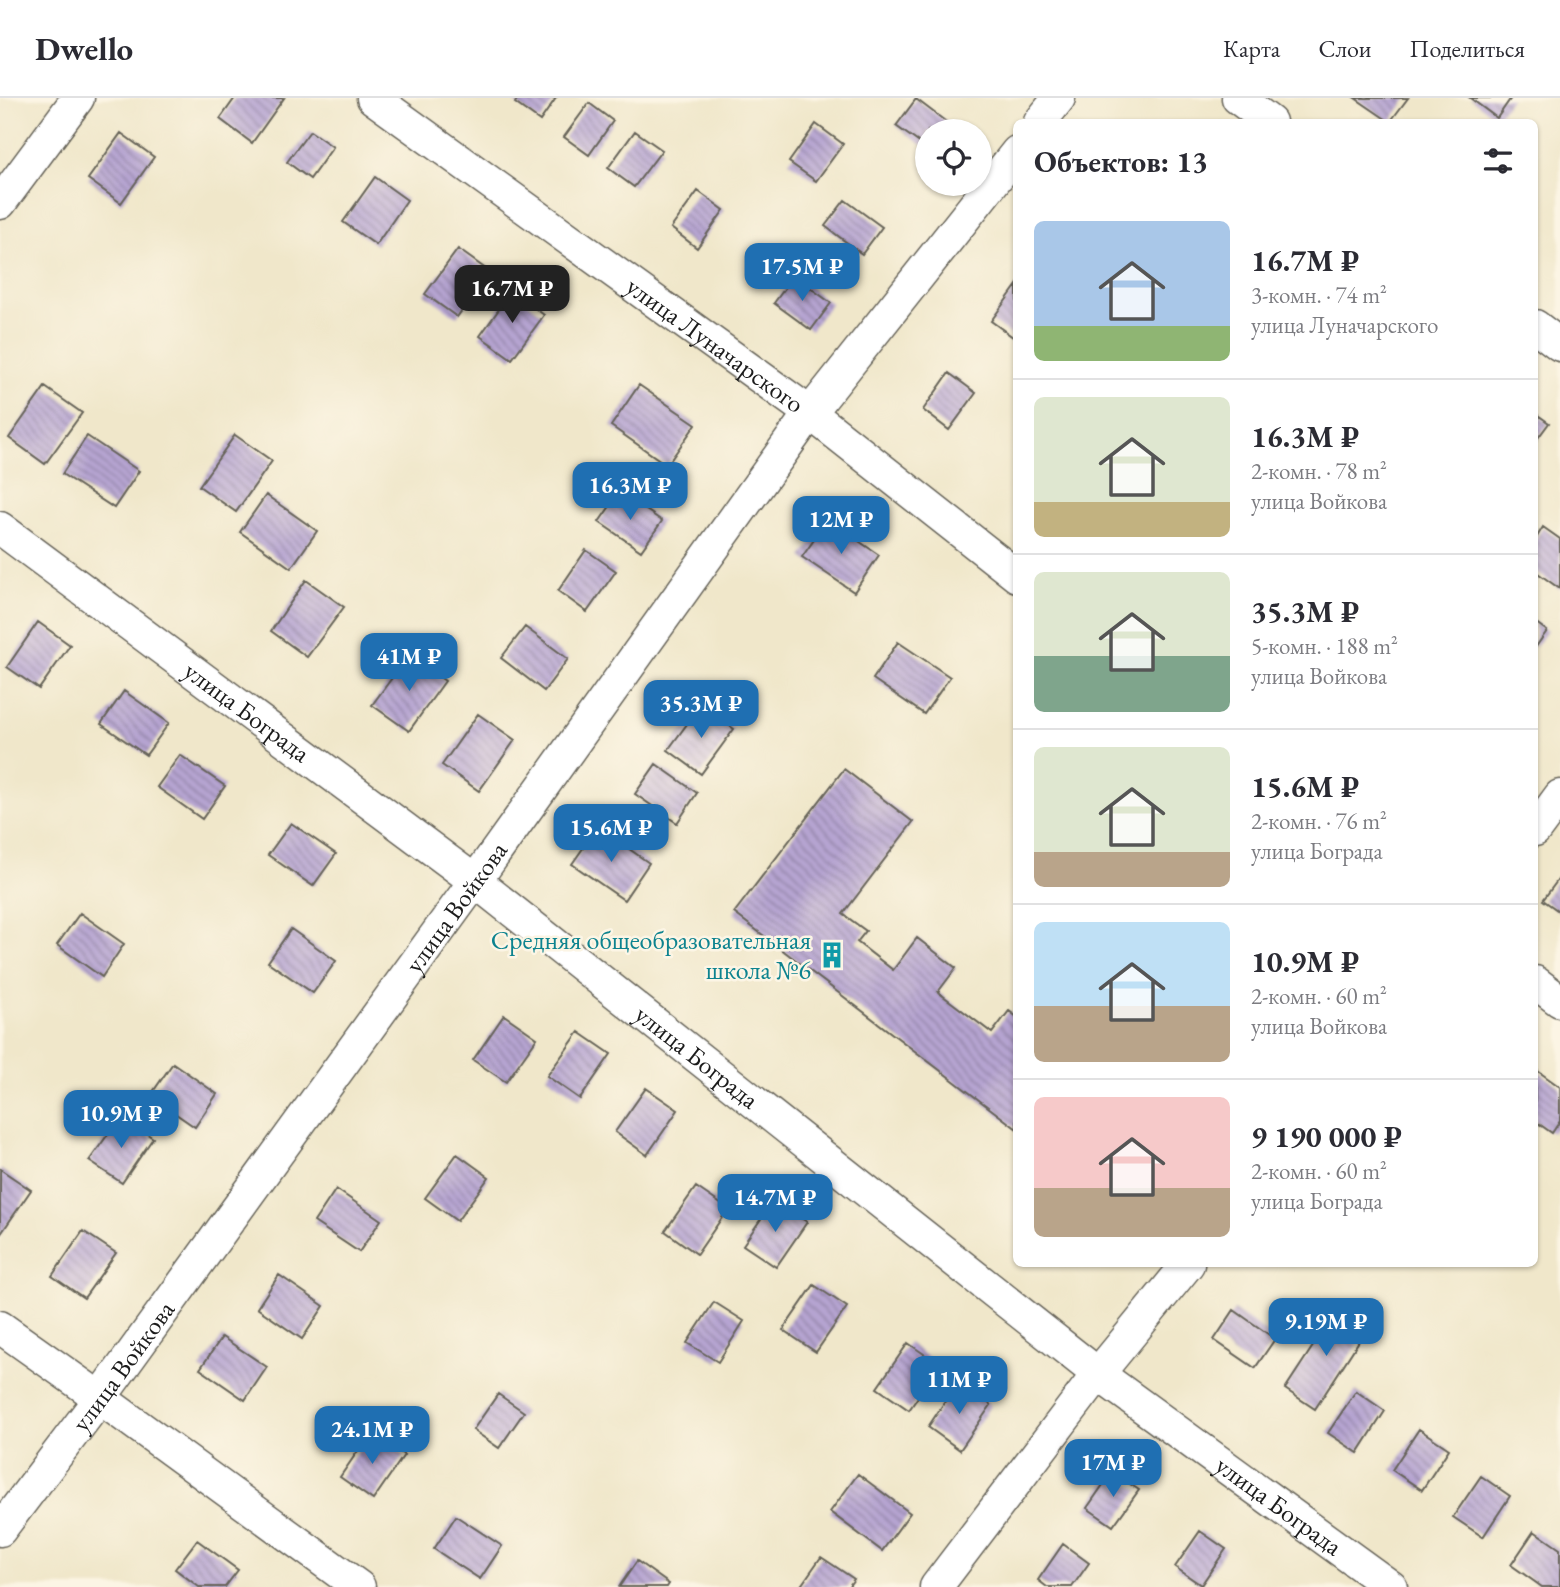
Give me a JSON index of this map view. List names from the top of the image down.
{
  "streets": {
    "street": ["улица Луначарского", "улица Бограда", "улица Войкова"]
  },
  "crossings": [
    ["улица Луначарского", "улица Войкова"],
    ["улица Бограда", "улица Войкова"]
  ],
  "places": {
    "building": ["Средняя общеобразовательная школа №6"]
  },
  "page": {
    "header": "Dwello",
    "nav": ["Карта", "Слои", "Поделиться"],
    "heading": "Объектов: 13",
    "list": [
      {
        "name": "16.7M ₽",
        "note": "3-комн. · 74 m² · улица Луначарского"
      },
      {
        "name": "16.3M ₽",
        "note": "2-комн. · 78 m² · улица Войкова"
      },
      {
        "name": "35.3M ₽",
        "note": "5-комн. · 188 m² · улица Войкова"
      },
      {
        "name": "15.6M ₽",
        "note": "2-комн. · 76 m² · улица Бограда"
      },
      {
        "name": "10.9M ₽",
        "note": "2-комн. · 60 m² · улица Войкова"
      },
      {
        "name": "9 190 000 ₽",
        "note": "2-комн. · 60 m² · улица Бограда"
      }
    ],
    "price": [
      "17.5M ₽",
      "16.7M ₽",
      "16.3M ₽",
      "12M ₽",
      "41M ₽",
      "35.3M ₽",
      "15.6M ₽",
      "10.9M ₽",
      "14.7M ₽",
      "9.19M ₽",
      "11M ₽",
      "24.1M ₽",
      "17M ₽"
    ]
  }
}
